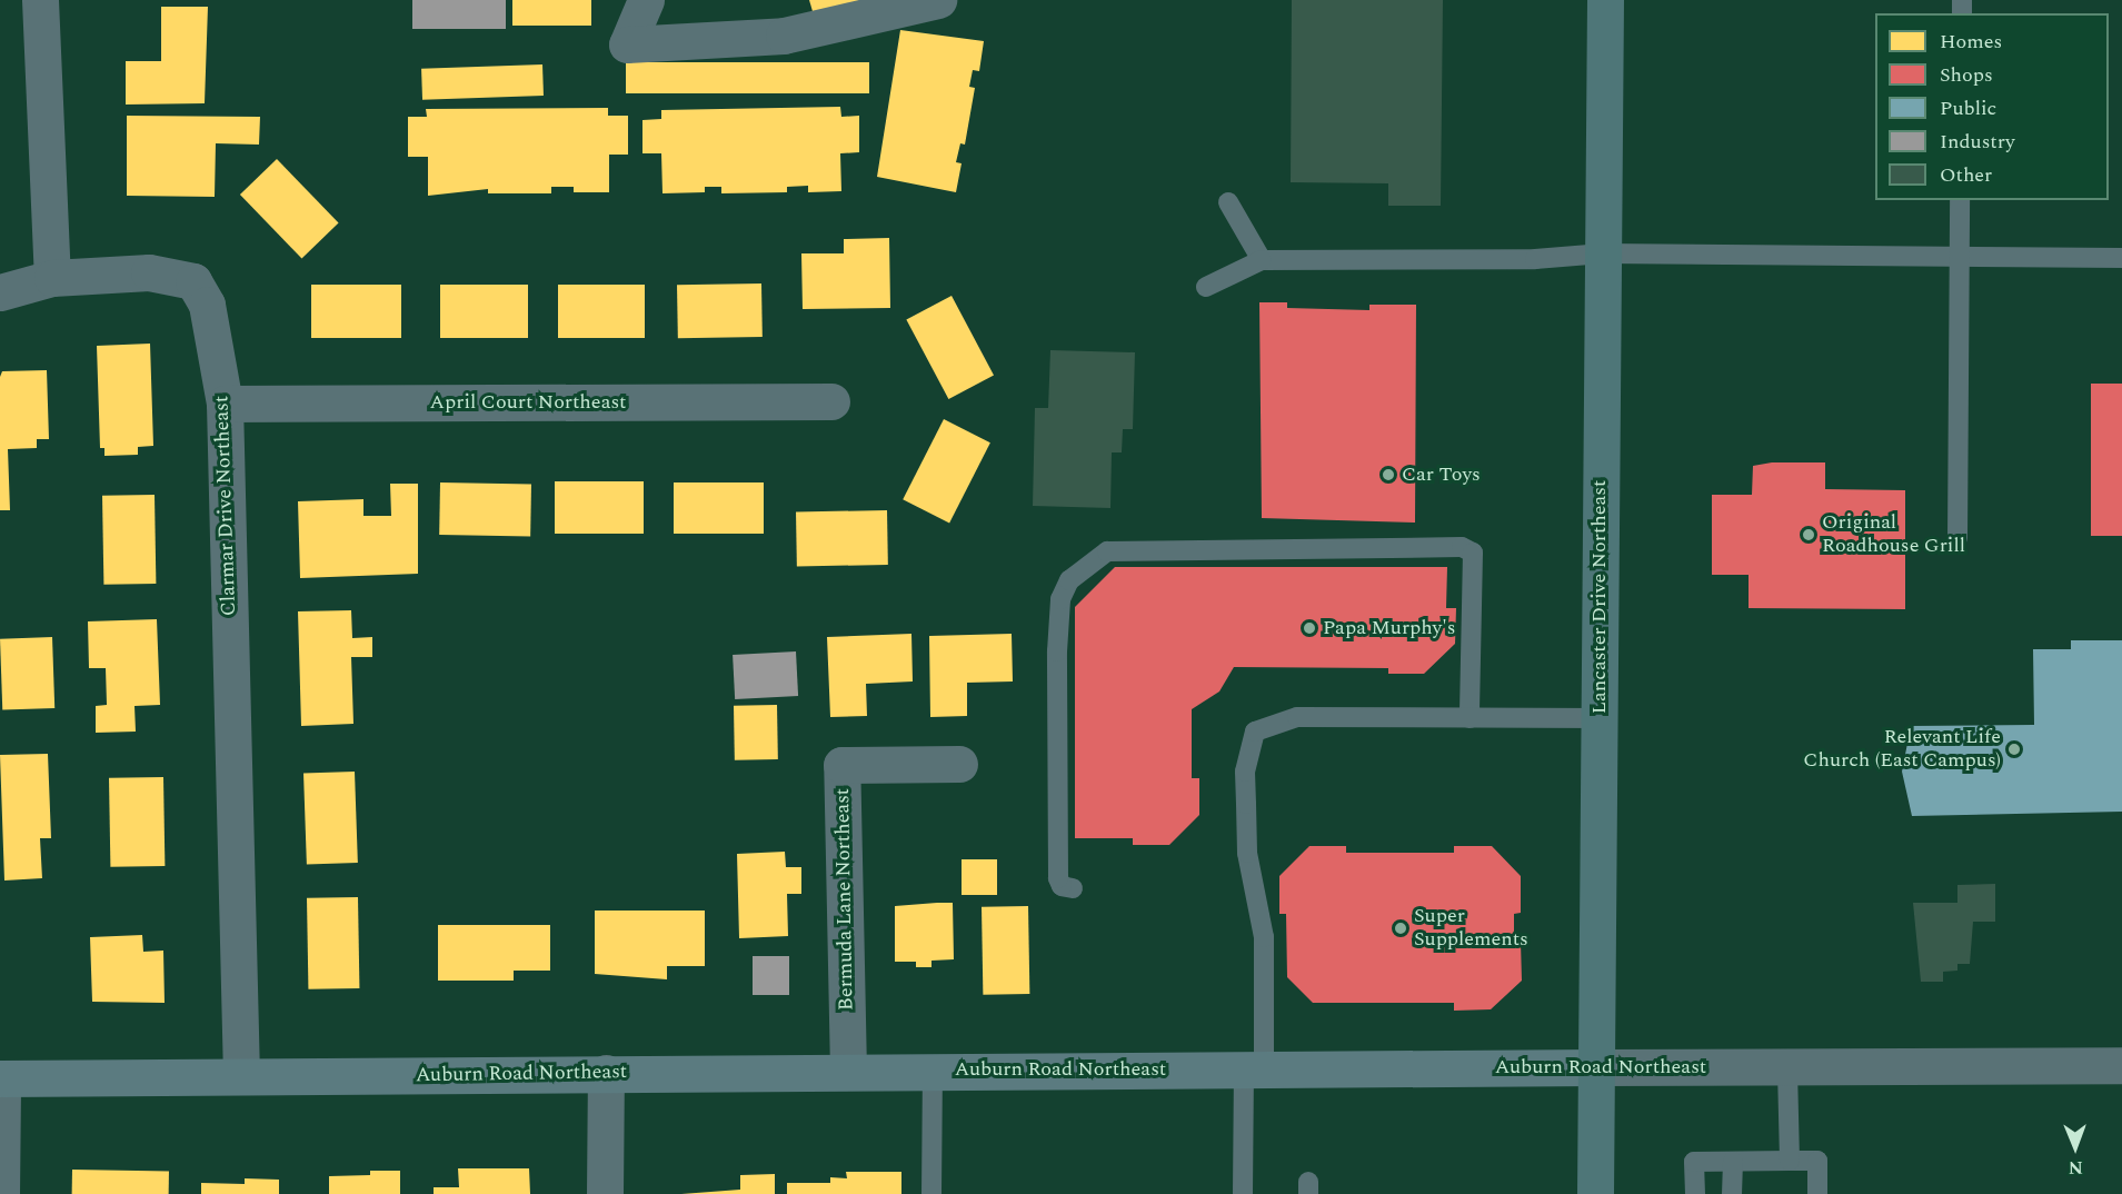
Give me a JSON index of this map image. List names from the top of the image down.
{
  "streets": {
    "main road": ["Lancaster Drive Northeast"],
    "street": [
      "April Court Northeast",
      "Clarmar Drive Northeast",
      "Bermuda Lane Northeast",
      "Auburn Road Northeast"
    ]
  },
  "crossings": [
    ["April Court Northeast", "Clarmar Drive Northeast"],
    ["Clarmar Drive Northeast", "Auburn Road Northeast"],
    ["Lancaster Drive Northeast", "Auburn Road Northeast"],
    ["Bermuda Lane Northeast", "Auburn Road Northeast"]
  ],
  "places": [
    "Car Toys",
    "Original Roadhouse Grill",
    "Papa Murphy's",
    "Relevant Life Church (East Campus)",
    "Super Supplements"
  ],
  "legend": [
    "Homes",
    "Shops",
    "Public",
    "Industry",
    "Other"
  ],
  "north": "bottom"
}
